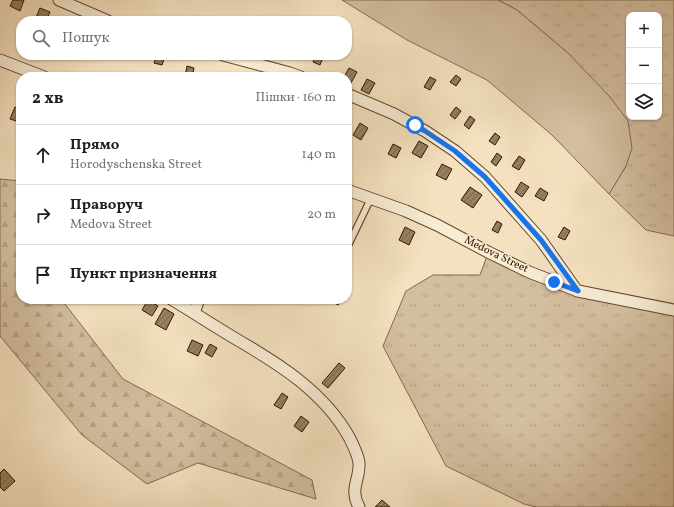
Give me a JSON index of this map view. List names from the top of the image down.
{
  "streets": {
    "street": ["Medova Street"]
  },
  "page": {
    "map_buttons": ["+", "−"],
    "search": "Пошук",
    "heading": ["2 хв", "Пішки · 160 m"],
    "list": [
      ["Прямо", "Horodyschenska Street", "140 m"],
      ["Праворуч", "Medova Street", "20 m"],
      "Пункт призначення"
    ]
  }
}
